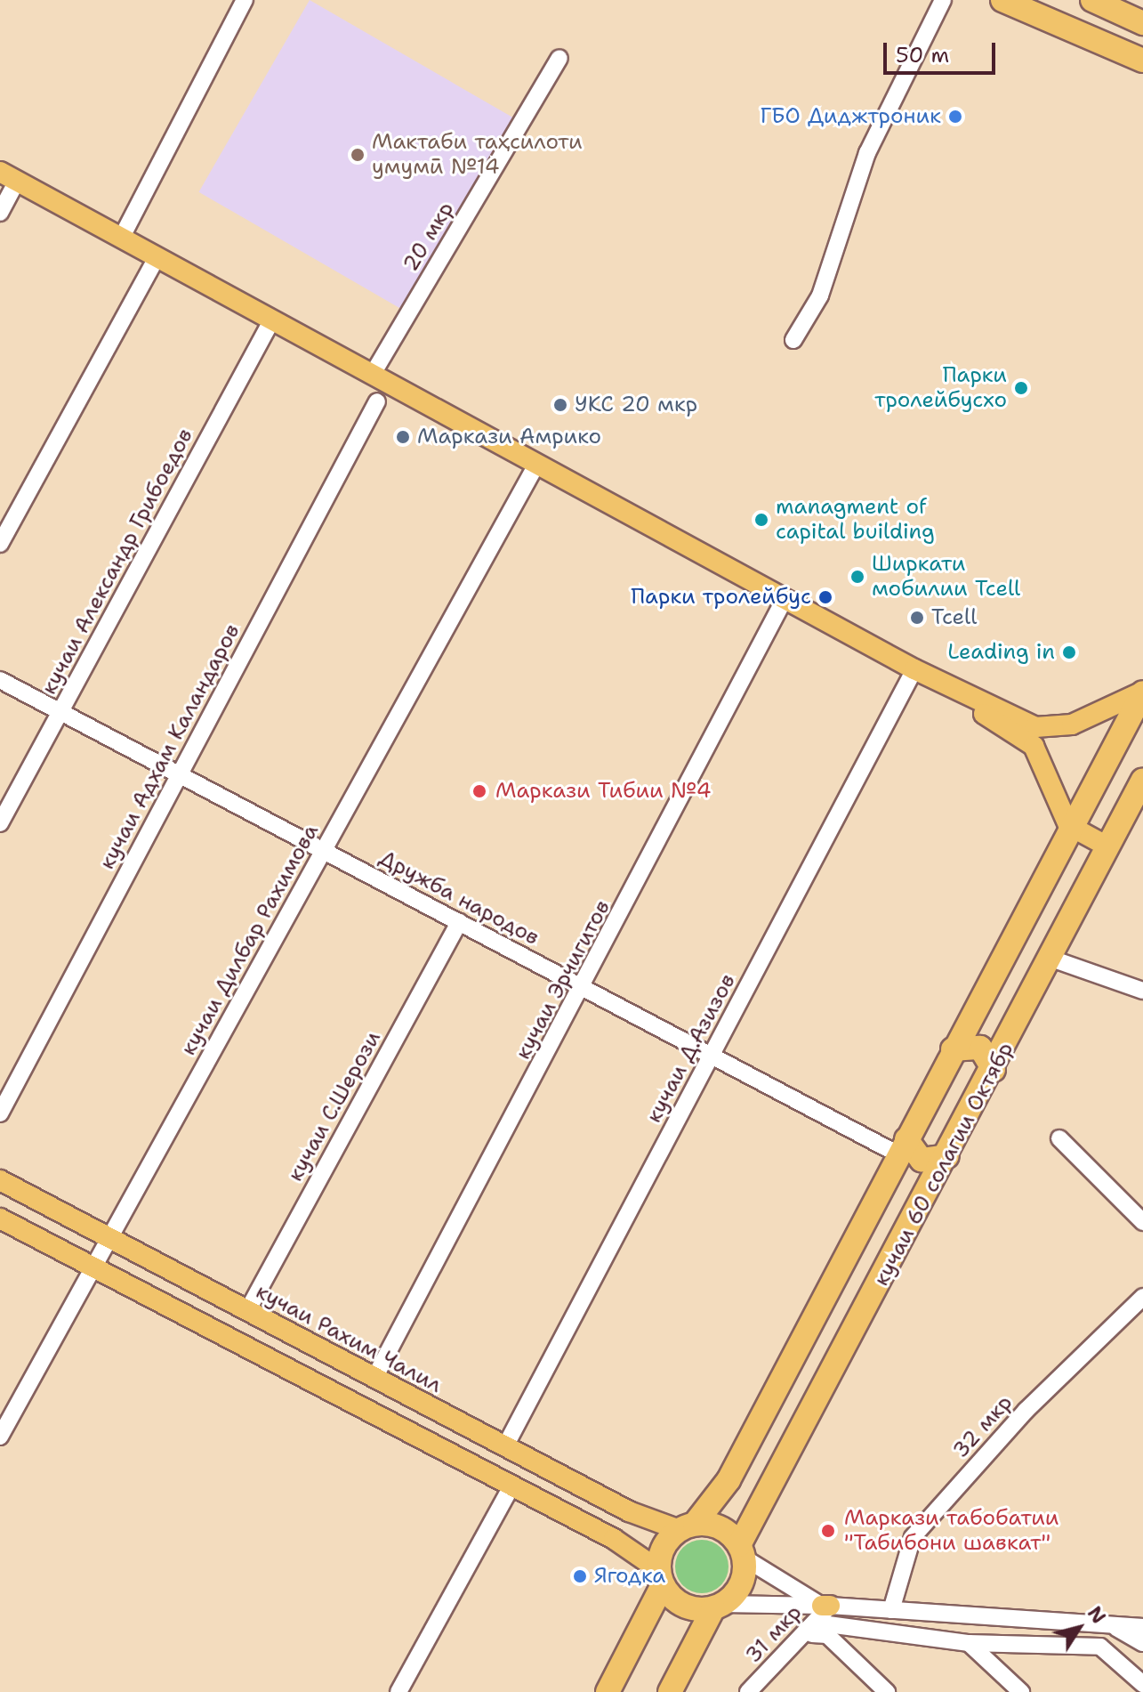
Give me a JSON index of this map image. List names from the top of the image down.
{
  "streets": {
    "highway": ["кучаи 60 солагии Октябр"],
    "main road": ["кучаи Рахим Чалил"],
    "street": [
      "20 мкр",
      "кучаи Александр Грибоедов",
      "кучаи Адхам Каландаров",
      "Дружба народов",
      "кучаи Дилбар Рахимова",
      "кучаи Эрчигитов",
      "кучаи Д.Азизов",
      "кучаи С.Шерози",
      "32 мкр",
      "31 мкр"
    ]
  },
  "crossings": [
    ["кучаи Александр Грибоедов", "Дружба народов"],
    ["кучаи Адхам Каландаров", "Дружба народов"],
    ["Дружба народов", "кучаи Дилбар Рахимова"],
    ["Дружба народов", "кучаи Эрчигитов"],
    ["Дружба народов", "кучаи Д.Азизов"],
    ["Дружба народов", "кучаи С.Шерози"],
    ["Дружба народов", "кучаи 60 солагии Октябр"],
    ["кучаи Дилбар Рахимова", "кучаи Рахим Чалил"],
    ["кучаи Эрчигитов", "кучаи Рахим Чалил"],
    ["кучаи Д.Азизов", "кучаи Рахим Чалил"],
    ["кучаи С.Шерози", "кучаи Рахим Чалил"],
    ["кучаи 60 солагии Октябр", "кучаи Рахим Чалил"]
  ],
  "places": [
    "ГБО Диджтроник",
    "Мактаби таҳсилоти умумӣ №14",
    "Парки тролейбусхо",
    "УКС 20 мкр",
    "Маркази Амрико",
    "managment of capital building",
    "Ширкати мобилии Tcell",
    "Парки тролейбус",
    "Tcell",
    "Leading in",
    "Маркази Тибии №4",
    "Маркази табобатии \"Табибони шавкат\"",
    "Ягодка"
  ],
  "scale_bar": "50 m",
  "north": "top right"
}
